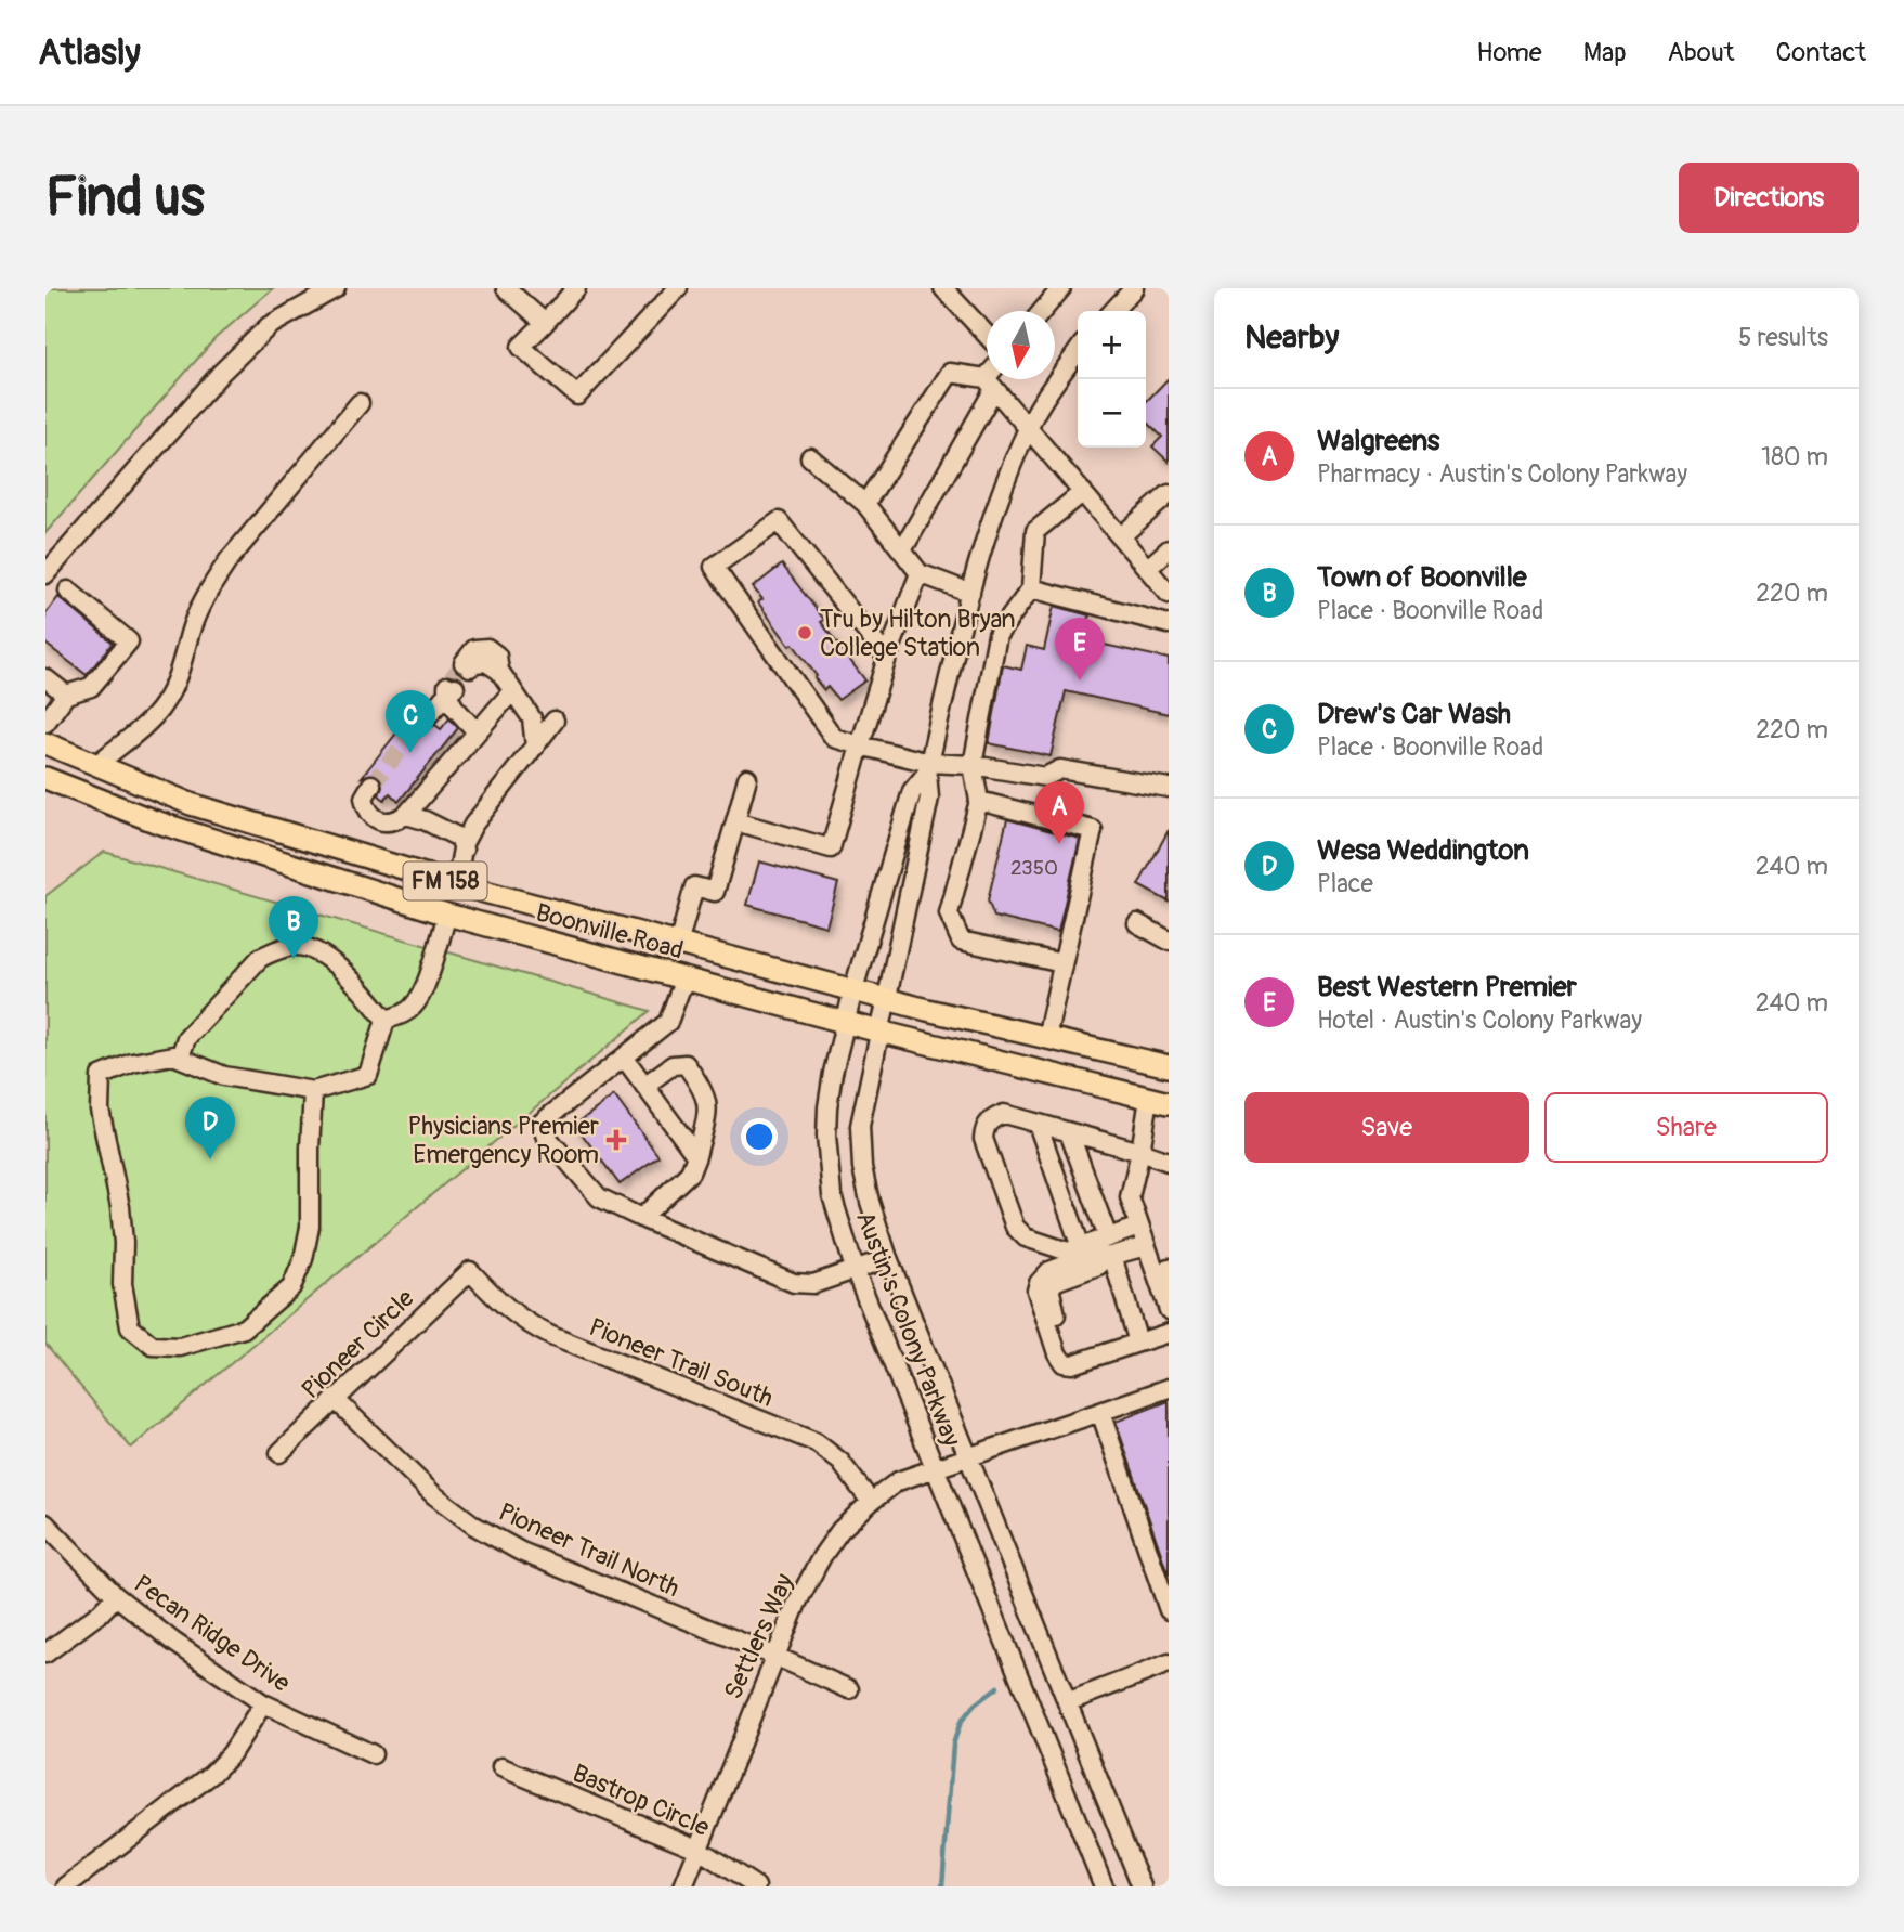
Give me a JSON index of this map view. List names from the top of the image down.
{
  "streets": {
    "main road": ["FM 158", "Boonville Road"],
    "street": [
      "Austin's Colony Parkway",
      "Pioneer Circle",
      "Pioneer Trail South",
      "Pioneer Trail North",
      "Pecan Ridge Drive",
      "Settlers Way",
      "Bastrop Circle"
    ]
  },
  "crossings": [
    ["Boonville Road", "Austin's Colony Parkway"],
    ["Austin's Colony Parkway", "Settlers Way"],
    ["Pioneer Circle", "Pioneer Trail South"],
    ["Pioneer Circle", "Pioneer Trail North"],
    ["Pioneer Trail South", "Settlers Way"],
    ["Pioneer Trail North", "Settlers Way"],
    ["Settlers Way", "Bastrop Circle"]
  ],
  "places": {
    "other": ["Tru by Hilton Bryan College Station"],
    "health": ["Physicians Premier Emergency Room"]
  },
  "house_numbers": ["2350"],
  "north": "bottom",
  "page": {
    "header": "Atlasly",
    "nav": [
      "Home",
      "Map",
      "About",
      "Contact"
    ],
    "buttons": [
      "Directions",
      ["Save", "Share"]
    ],
    "title": "Find us",
    "heading": ["Nearby", "5 results"],
    "map_buttons": ["+", "−"],
    "list": [
      {
        "mark": "A",
        "name": "Walgreens",
        "note": "Pharmacy · Austin's Colony Parkway",
        "value": "180 m"
      },
      {
        "mark": "B",
        "name": "Town of Boonville",
        "note": "Place · Boonville Road",
        "value": "220 m"
      },
      {
        "mark": "C",
        "name": "Drew's Car Wash",
        "note": "Place · Boonville Road",
        "value": "220 m"
      },
      {
        "mark": "D",
        "name": "Wesa Weddington",
        "note": "Place",
        "value": "240 m"
      },
      {
        "mark": "E",
        "name": "Best Western Premier",
        "note": "Hotel · Austin's Colony Parkway",
        "value": "240 m"
      }
    ],
    "pins": [
      "E",
      "C",
      "A",
      "B",
      "D"
    ]
  }
}
